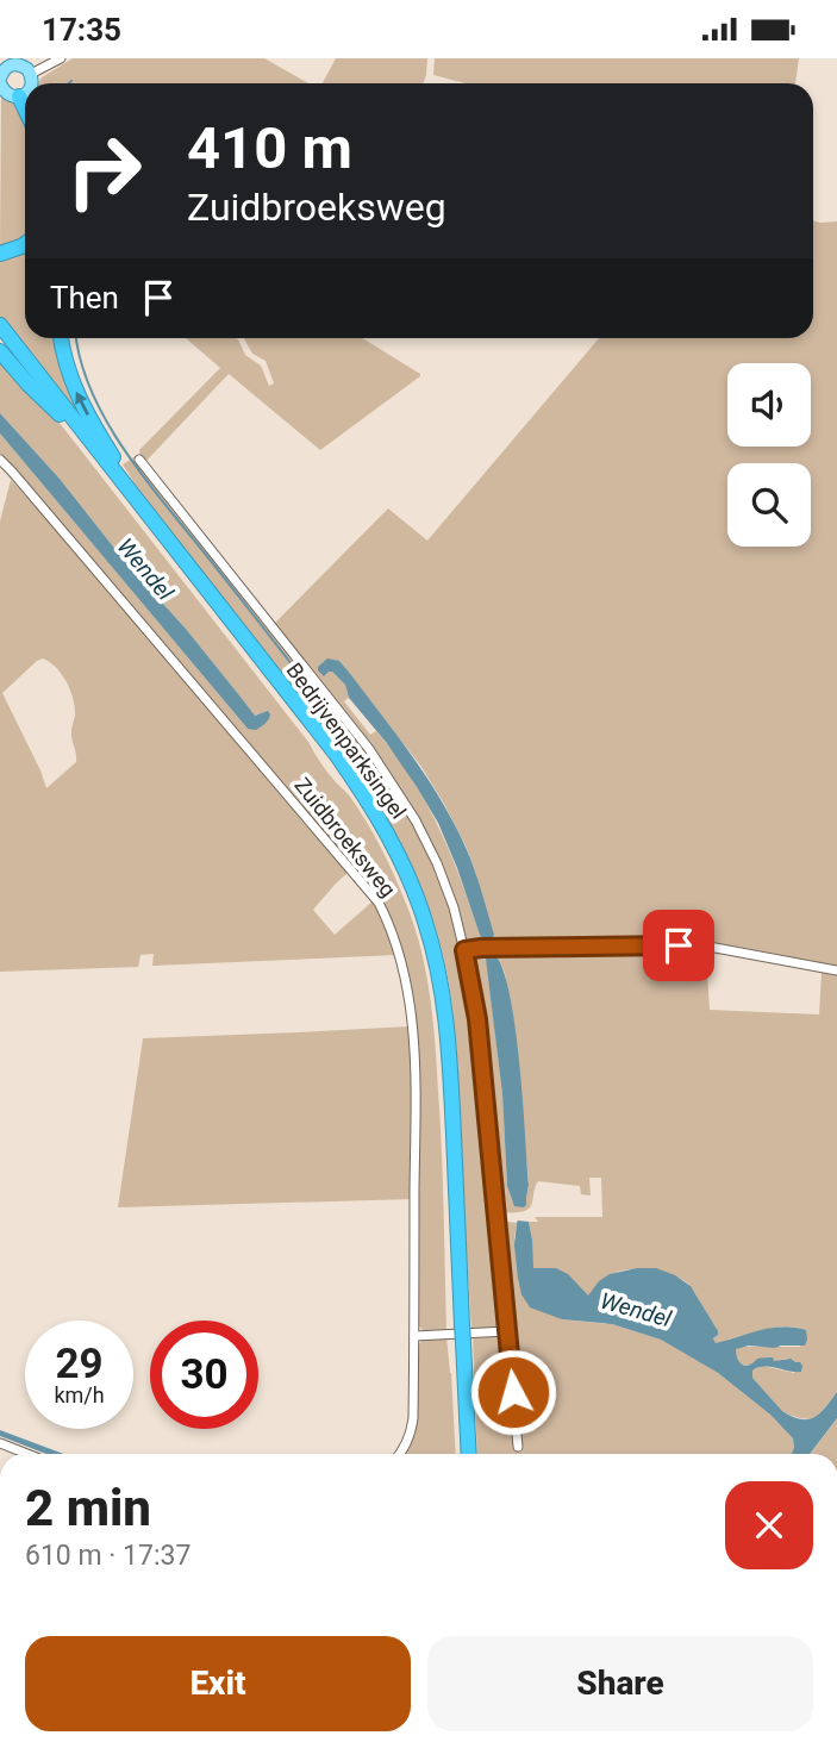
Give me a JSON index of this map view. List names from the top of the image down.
{
  "streets": {
    "highway": ["Bedrijvenparksingel"],
    "street": ["Zuidbroeksweg"]
  },
  "water": ["Wendel"],
  "page": {
    "status": "17:35",
    "turn": ["410 m", "Zuidbroeksweg"],
    "then": "Then",
    "speed": "29 km/h",
    "limit": "30",
    "heading": ["2 min", "610 m · 17:37"],
    "buttons": ["Exit", "Share"]
  }
}
